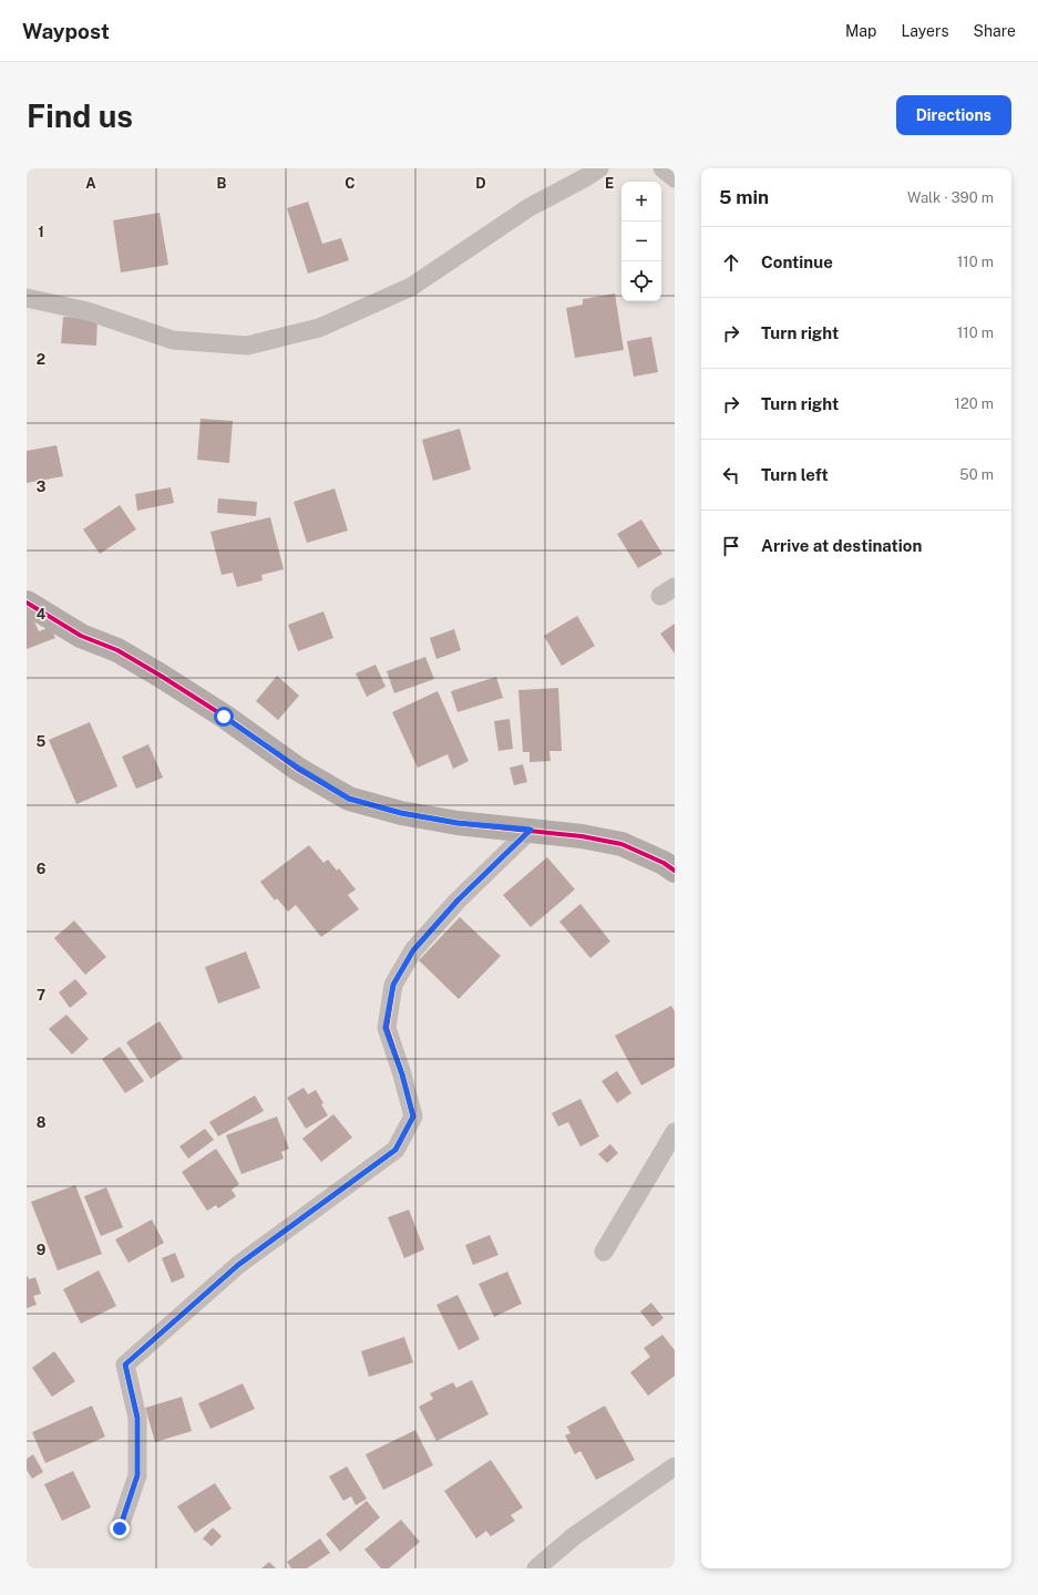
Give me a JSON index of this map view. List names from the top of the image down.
{
  "page": {
    "header": "Waypost",
    "nav": ["Map", "Layers", "Share"],
    "buttons": "Directions",
    "title": "Find us",
    "heading": ["5 min", "Walk · 390 m"],
    "map_buttons": ["+", "−"],
    "list": [
      ["Continue", "110 m"],
      ["Turn right", "110 m"],
      ["Turn right", "120 m"],
      ["Turn left", "50 m"],
      "Arrive at destination"
    ]
  },
  "grid": {
    "columns": [
      "A",
      "B",
      "C",
      "D",
      "E"
    ],
    "rows": [
      "1",
      "2",
      "3",
      "4",
      "5",
      "6",
      "7",
      "8",
      "9"
    ]
  }
}
